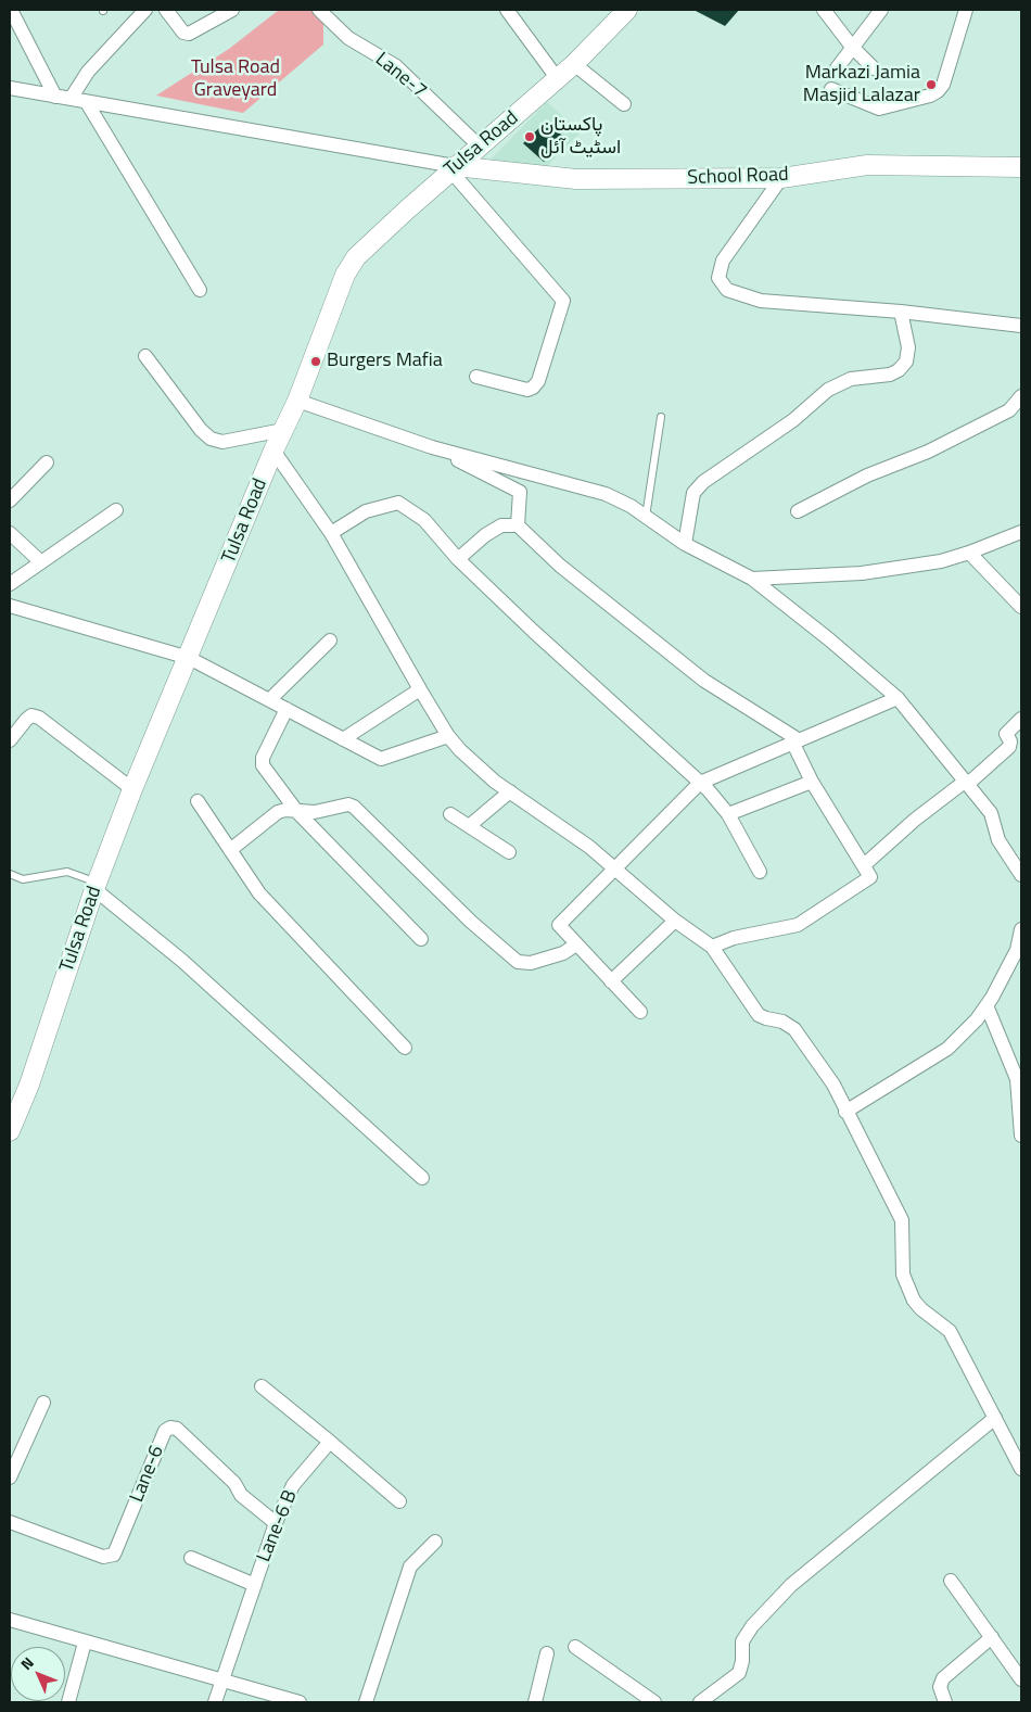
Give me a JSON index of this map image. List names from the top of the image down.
{
  "streets": {
    "main road": ["Tulsa Road", "School Road"],
    "street": ["Lane-7", "Lane-6", "Lane-6 B"]
  },
  "crossings": [
    ["Lane-7", "Tulsa Road"],
    ["Tulsa Road", "School Road"],
    ["Lane-6", "Lane-6 B"]
  ],
  "parks": ["Tulsa Road Graveyard"],
  "places": ["Markazi Jamia Masjid Lalazar", "پاکستان اسٹیٹ آئل", "Burgers Mafia"],
  "north": "top left"
}
